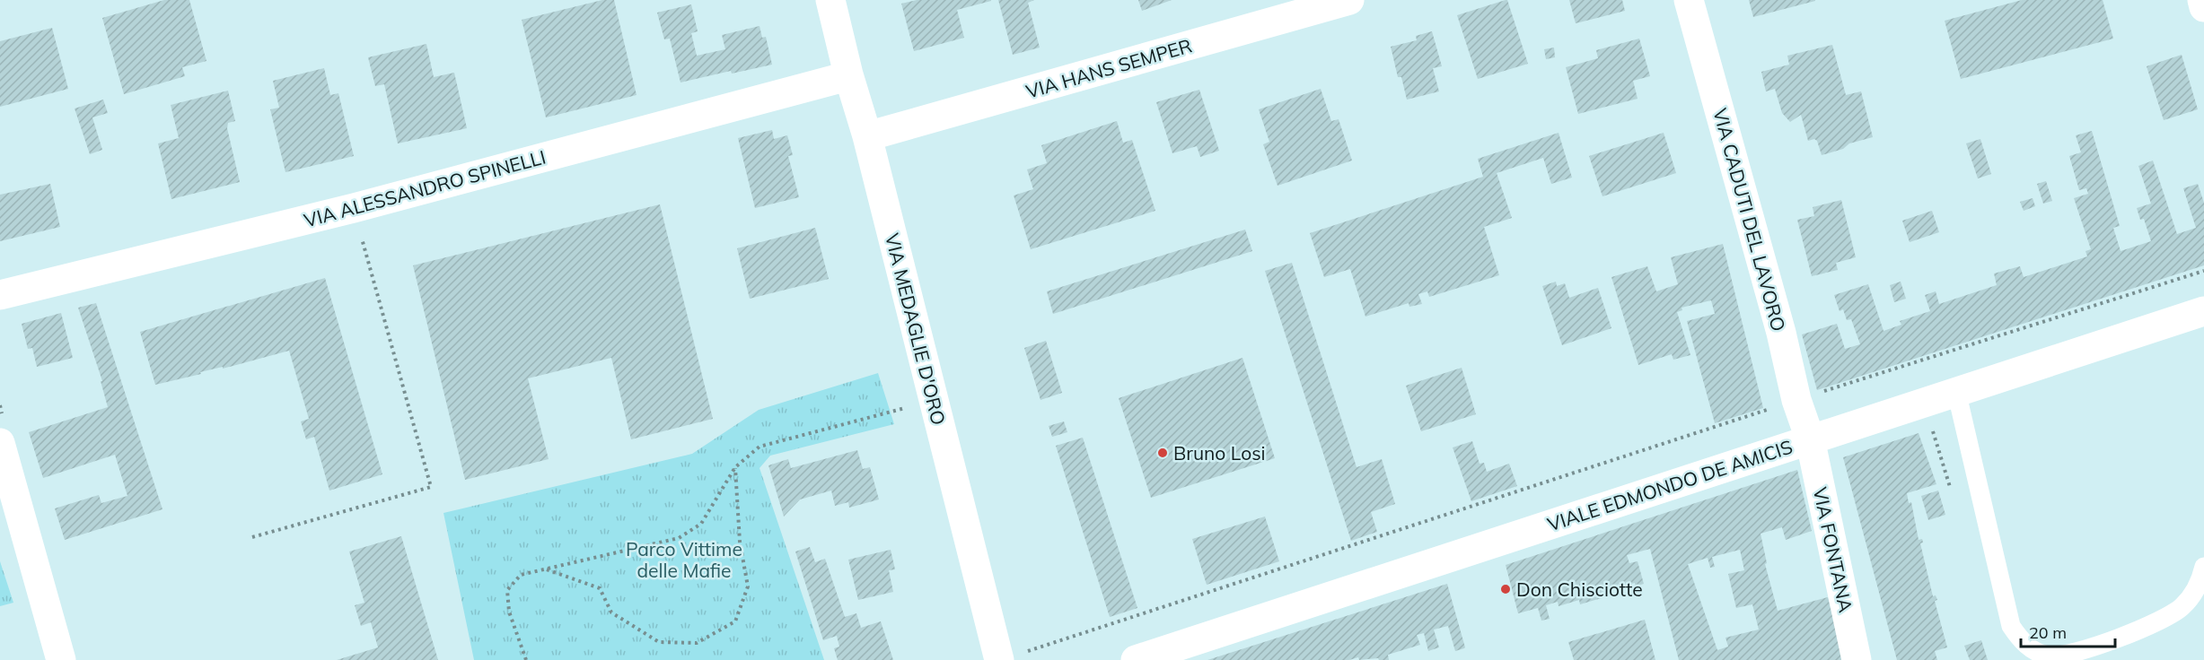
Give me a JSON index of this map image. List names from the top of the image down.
{
  "streets": {
    "street": [
      "VIA HANS SEMPER",
      "VIA ALESSANDRO SPINELLI",
      "VIA CADUTI DEL LAVORO",
      "VIA MEDAGLIE D'ORO",
      "VIALE EDMONDO DE AMICIS",
      "VIA FONTANA"
    ]
  },
  "crossings": [
    ["VIA HANS SEMPER", "VIA MEDAGLIE D'ORO"],
    ["VIA ALESSANDRO SPINELLI", "VIA MEDAGLIE D'ORO"],
    ["VIA CADUTI DEL LAVORO", "VIALE EDMONDO DE AMICIS"],
    ["VIA CADUTI DEL LAVORO", "VIA FONTANA"],
    ["VIALE EDMONDO DE AMICIS", "VIA FONTANA"]
  ],
  "parks": ["Parco Vittime delle Mafie"],
  "places": ["Bruno Losi", "Don Chisciotte"],
  "scale_bar": "20 m"
}
